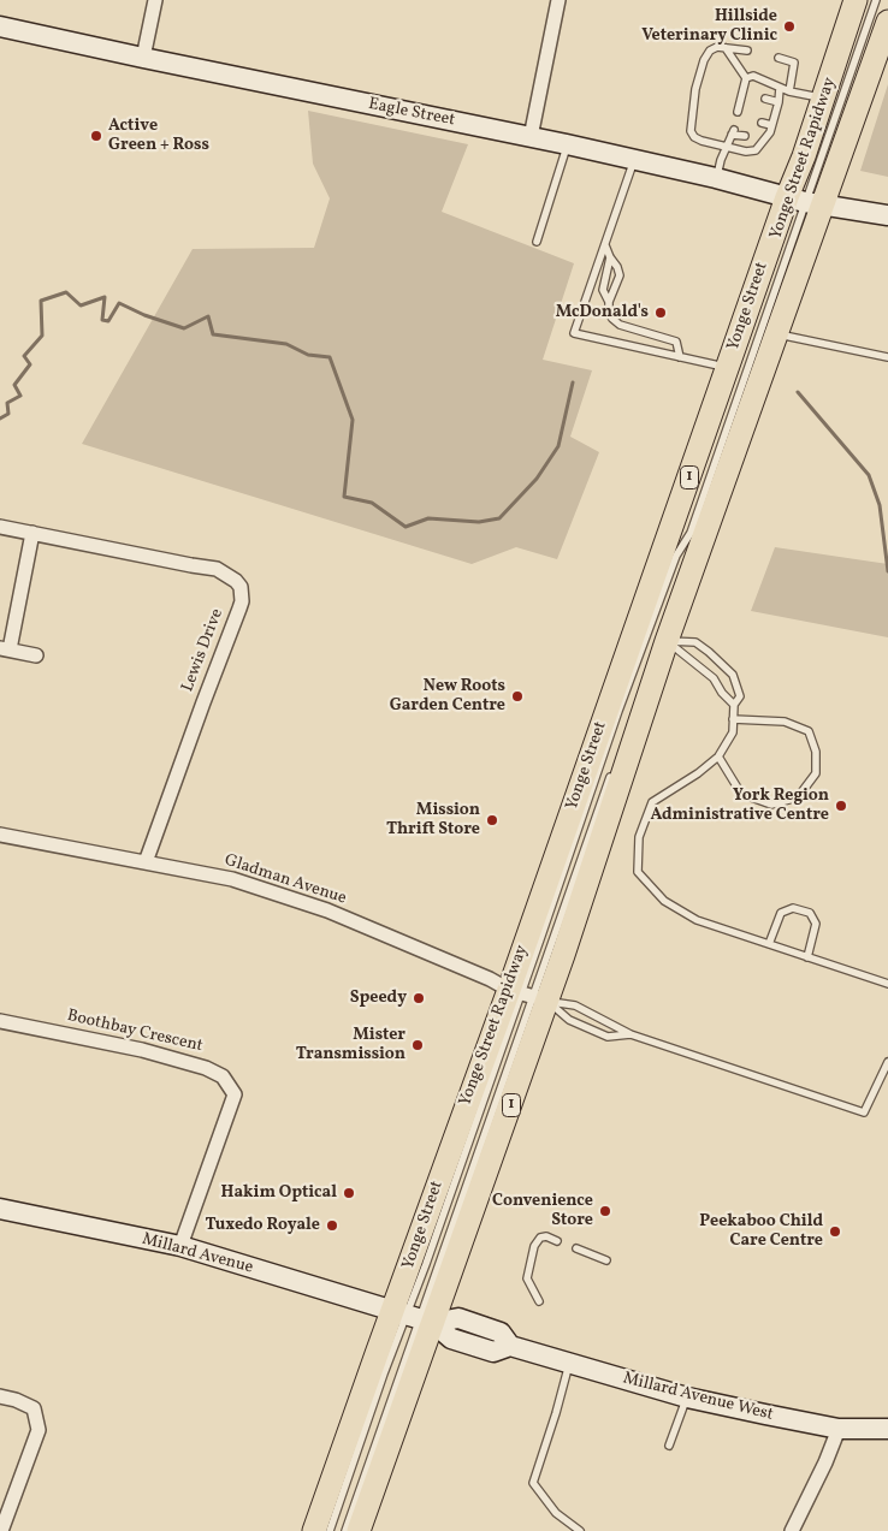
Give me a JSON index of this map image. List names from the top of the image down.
{
  "streets": {
    "main road": [
      "Eagle Street",
      "Yonge Street",
      "1",
      "Millard Avenue",
      "Millard Avenue West"
    ],
    "street": ["Lewis Drive", "Gladman Avenue", "Boothbay Crescent"],
    "lane": ["Yonge Street Rapidway"]
  },
  "crossings": [
    ["Eagle Street", "Yonge Street Rapidway"],
    ["Eagle Street", "Yonge Street"],
    ["Yonge Street Rapidway", "Yonge Street"],
    ["Yonge Street Rapidway", "Gladman Avenue"],
    ["Yonge Street", "Gladman Avenue"],
    ["Yonge Street", "Millard Avenue"],
    ["Yonge Street", "Millard Avenue West"],
    ["Lewis Drive", "Gladman Avenue"],
    ["Boothbay Crescent", "Millard Avenue"],
    ["Millard Avenue", "Millard Avenue West"]
  ],
  "places": [
    "Hillside Veterinary Clinic",
    "Active Green + Ross",
    "McDonald's",
    "New Roots Garden Centre",
    "York Region Administrative Centre",
    "Mission Thrift Store",
    "Speedy",
    "Mister Transmission",
    "Hakim Optical",
    "Convenience Store",
    "Tuxedo Royale",
    "Peekaboo Child Care Centre"
  ]
}
